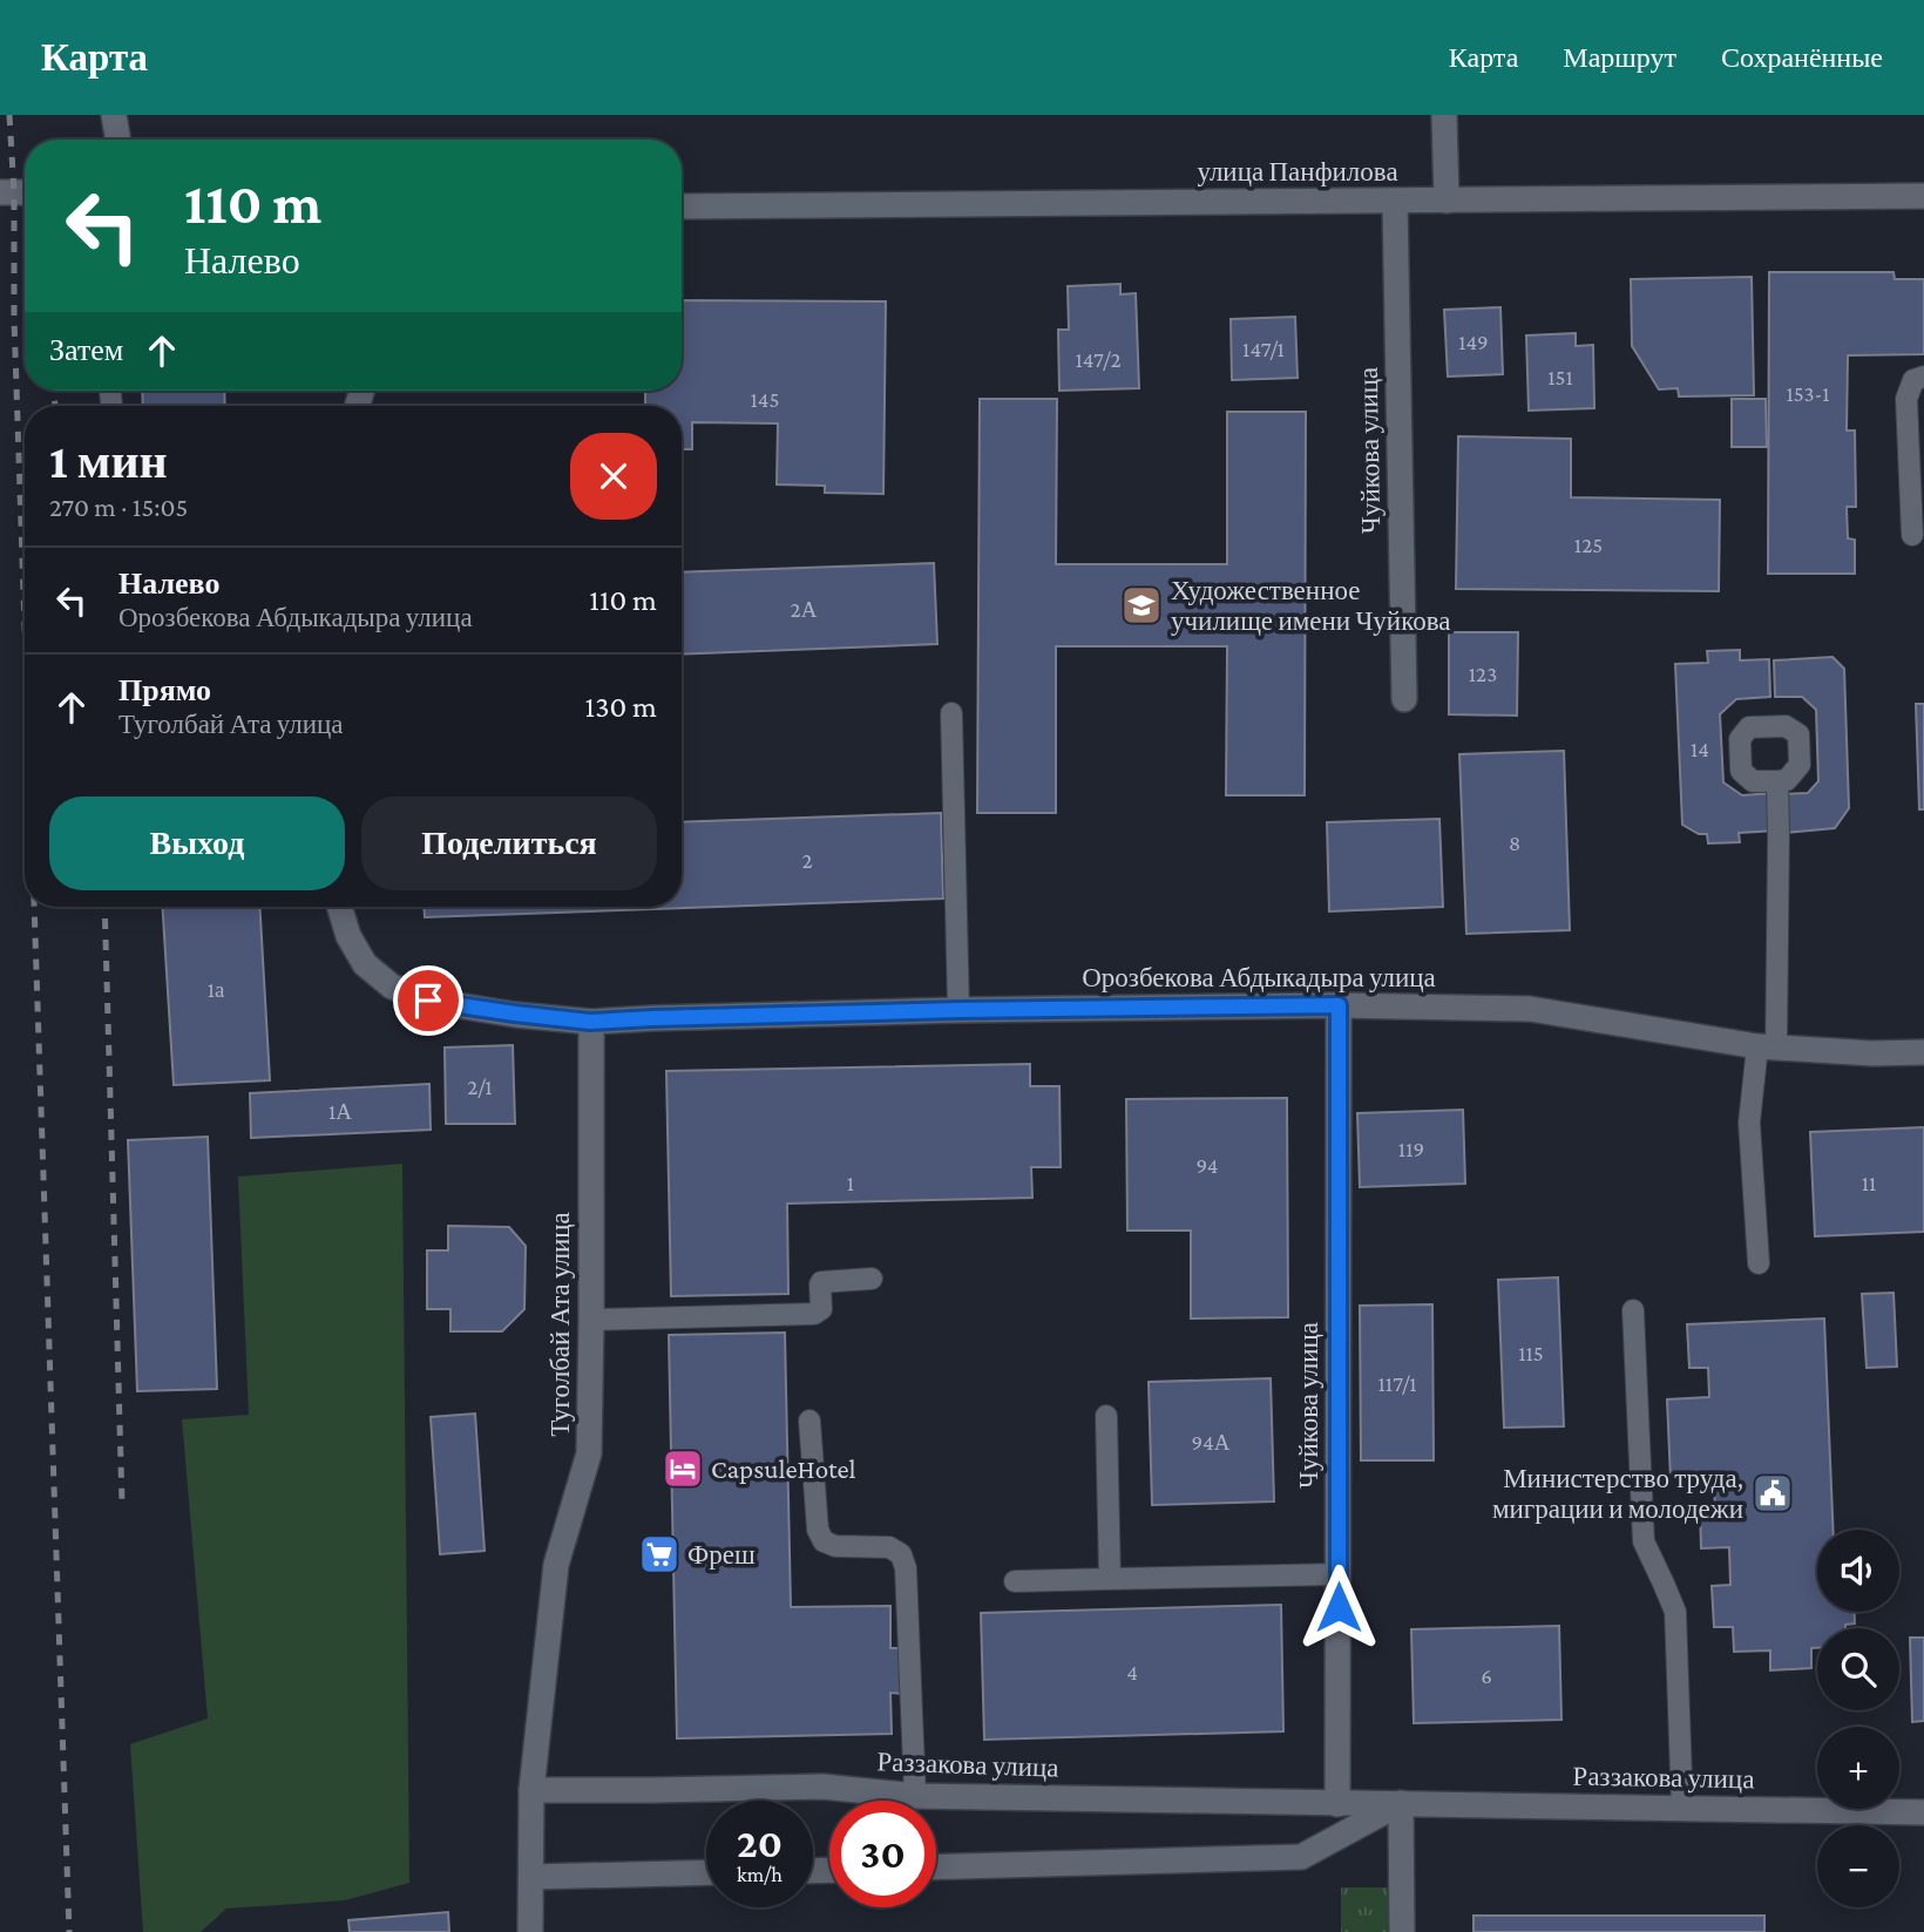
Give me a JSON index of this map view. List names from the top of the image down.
{
  "streets": {
    "street": [
      "улица Панфилова",
      "Чуйкова улица",
      "Орозбекова Абдыкадыра улица",
      "Туголбай Ата улица",
      "Раззакова улица"
    ]
  },
  "crossings": [
    ["улица Панфилова", "Чуйкова улица"],
    ["Чуйкова улица", "Орозбекова Абдыкадыра улица"],
    ["Чуйкова улица", "Раззакова улица"],
    ["Орозбекова Абдыкадыра улица", "Туголбай Ата улица"],
    ["Туголбай Ата улица", "Раззакова улица"]
  ],
  "places": {
    "school or university": ["Художественное училище имени Чуйкова"],
    "hotel": ["CapsuleHotel"],
    "public building": ["Министерство труда, миграции и молодежи"],
    "supermarket": ["Фреш"]
  },
  "house_numbers": [
    "149",
    "147/1",
    "147/2",
    "151",
    "153-1",
    "145",
    "125",
    "2А",
    "123",
    "14",
    "8",
    "2",
    "1а",
    "2/1",
    "1А",
    "119",
    "94",
    "1",
    "11",
    "115",
    "117/1",
    "94А",
    "4",
    "6"
  ],
  "page": {
    "header": "Карта",
    "nav": ["Карта", "Маршрут", "Сохранённые"],
    "turn": ["110 m", "Налево"],
    "then": "Затем",
    "heading": ["1 мин", "270 m · 15:05"],
    "list": [
      {
        "name": "Налево",
        "note": "Орозбекова Абдыкадыра улица",
        "value": "110 m"
      },
      {
        "name": "Прямо",
        "note": "Туголбай Ата улица",
        "value": "130 m"
      }
    ],
    "buttons": ["Выход", "Поделиться"],
    "map_buttons": ["+", "−"],
    "speed": "20 km/h",
    "limit": "30"
  }
}
